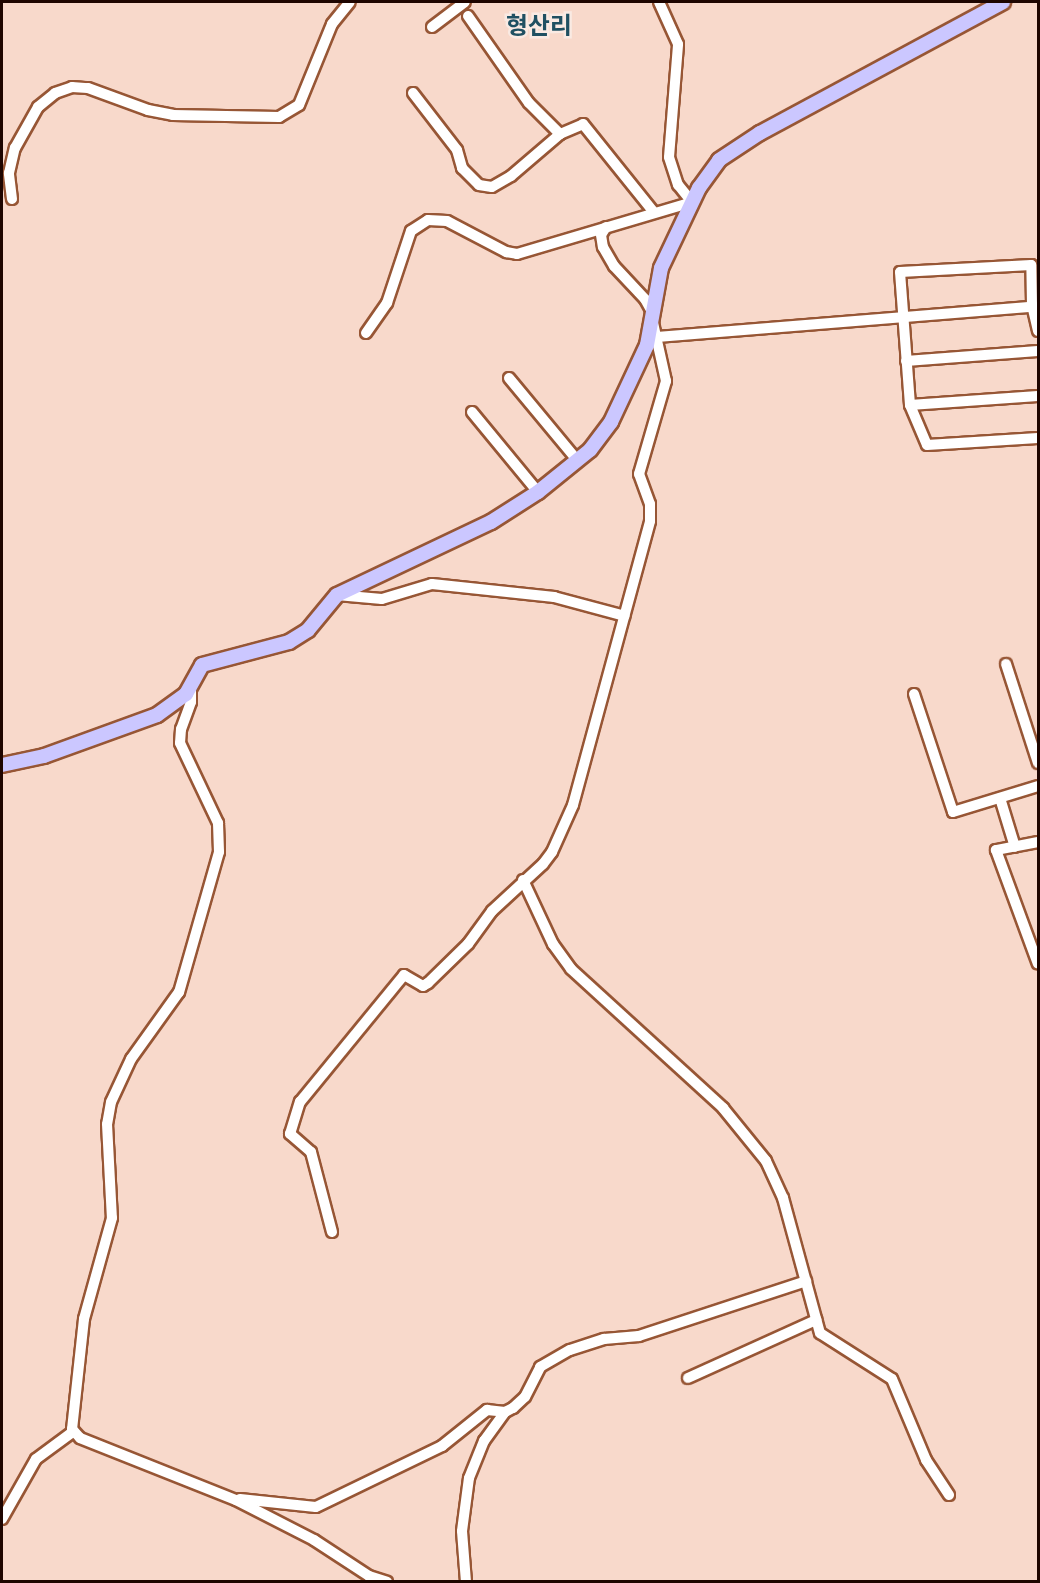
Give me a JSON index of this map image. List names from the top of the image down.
{
  "districts": ["형산리"]
}
